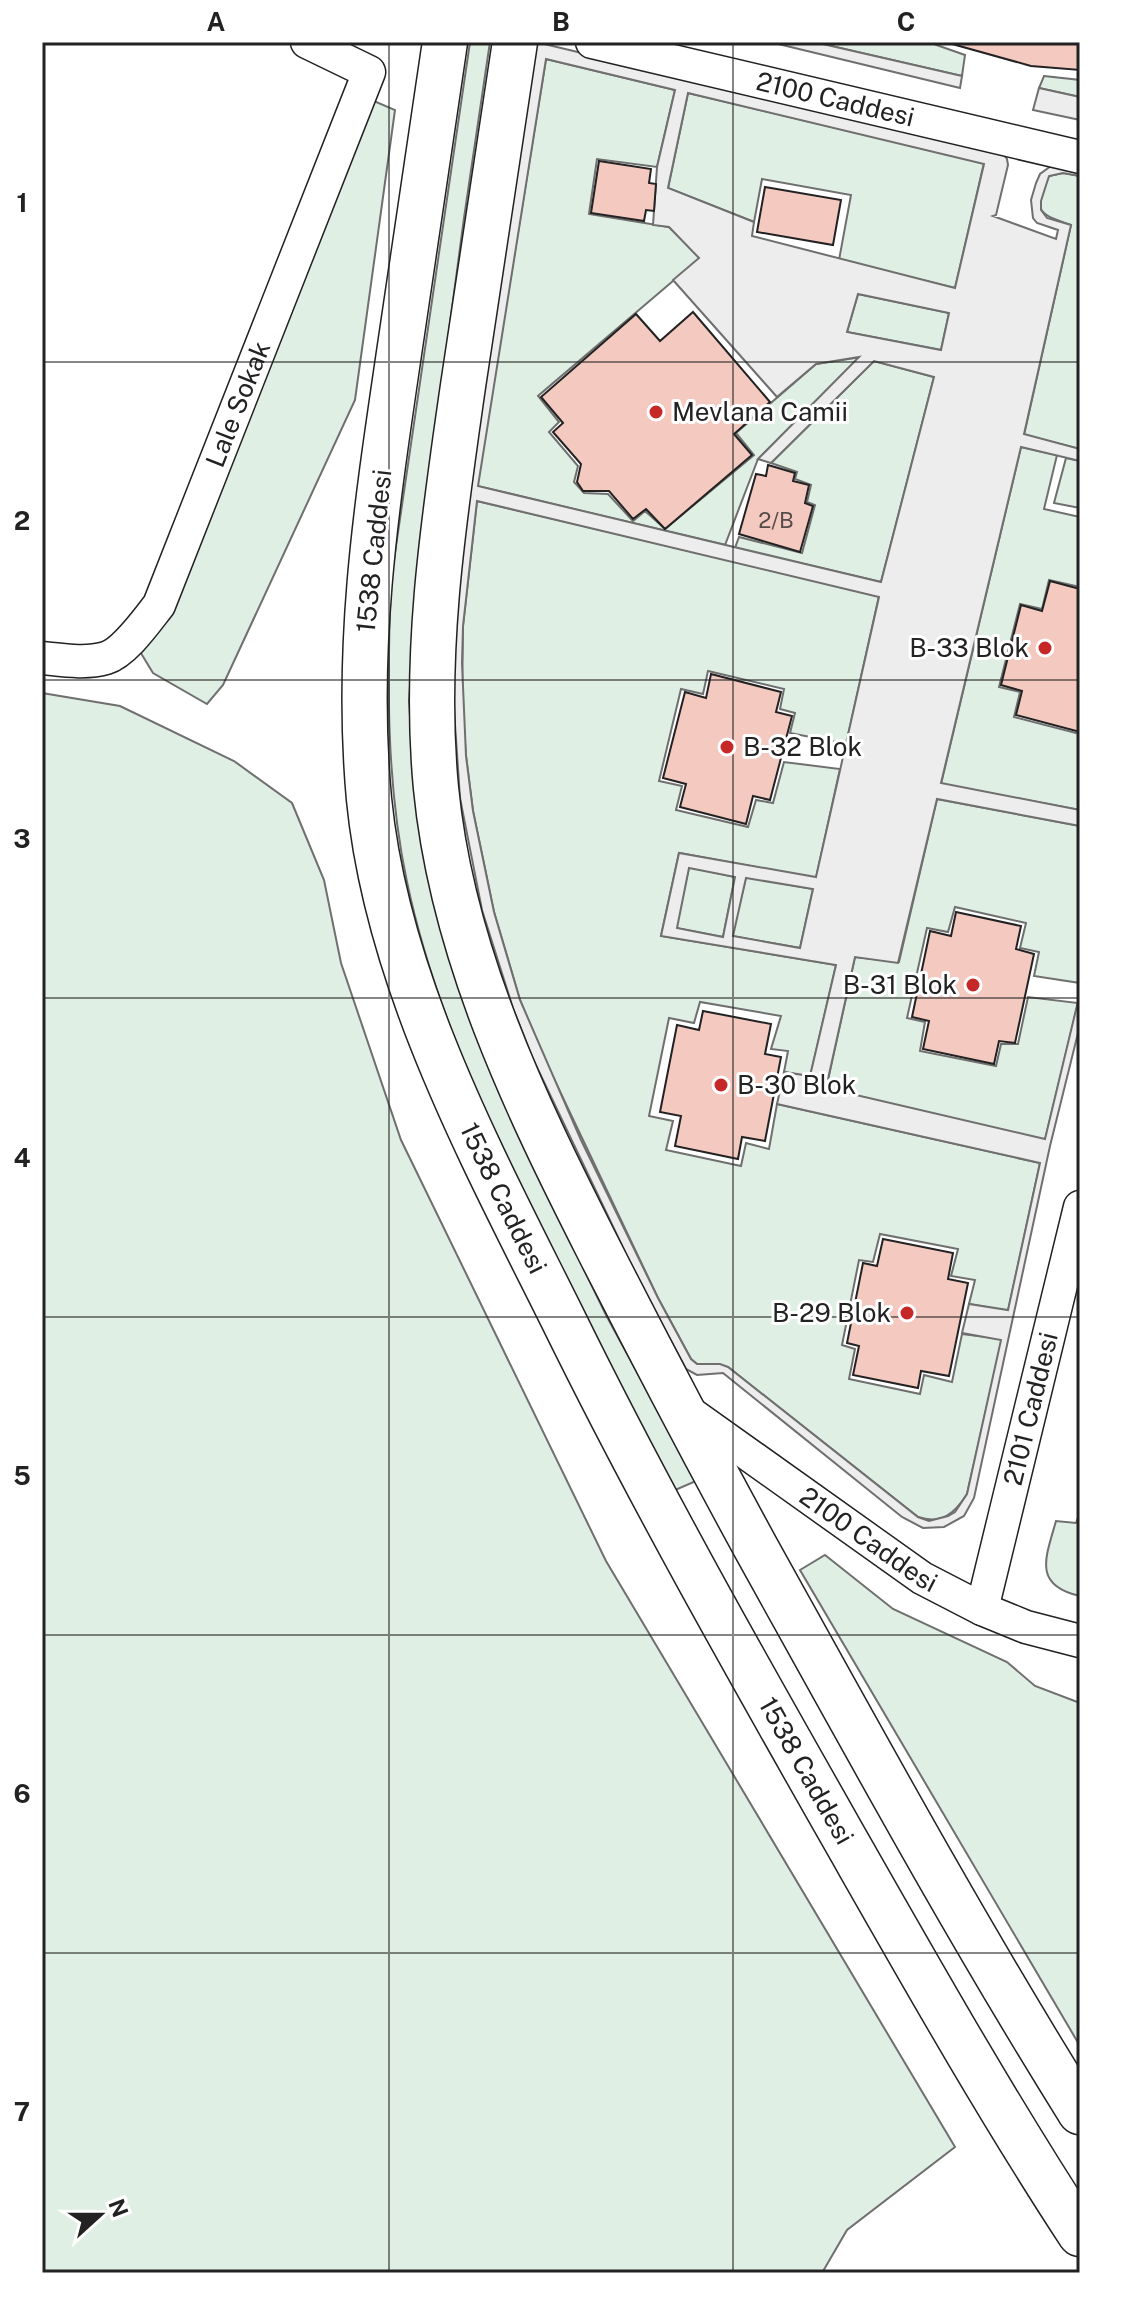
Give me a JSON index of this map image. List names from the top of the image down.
{
  "streets": {
    "main road": ["1538 Caddesi"],
    "street": ["2100 Caddesi", "Lale Sokak", "2101 Caddesi"]
  },
  "crossings": [
    ["2100 Caddesi", "2101 Caddesi"]
  ],
  "places": [
    "Mevlana Camii",
    "B-33 Blok",
    "B-32 Blok",
    "B-31 Blok",
    "B-30 Blok",
    "B-29 Blok"
  ],
  "house_numbers": ["2/B"],
  "north": "right",
  "grid": {
    "columns": ["A", "B", "C"],
    "rows": [
      "1",
      "2",
      "3",
      "4",
      "5",
      "6",
      "7"
    ]
  }
}
